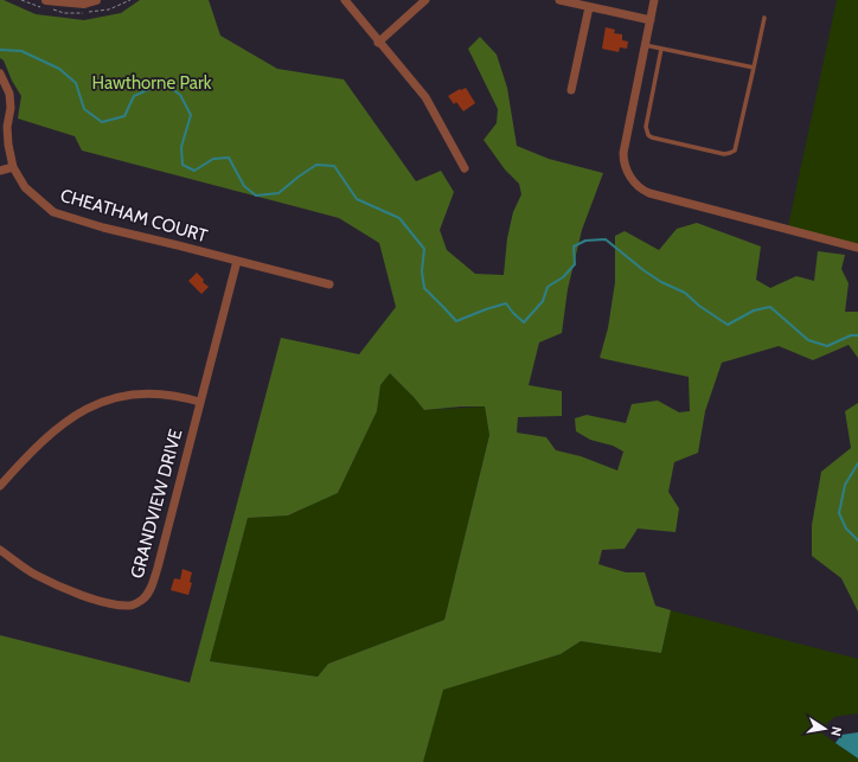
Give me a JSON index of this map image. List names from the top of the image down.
{
  "streets": {
    "street": ["CHEATHAM COURT", "GRANDVIEW DRIVE"]
  },
  "crossings": [
    ["CHEATHAM COURT", "GRANDVIEW DRIVE"]
  ],
  "parks": ["Hawthorne Park"],
  "north": "right"
}
